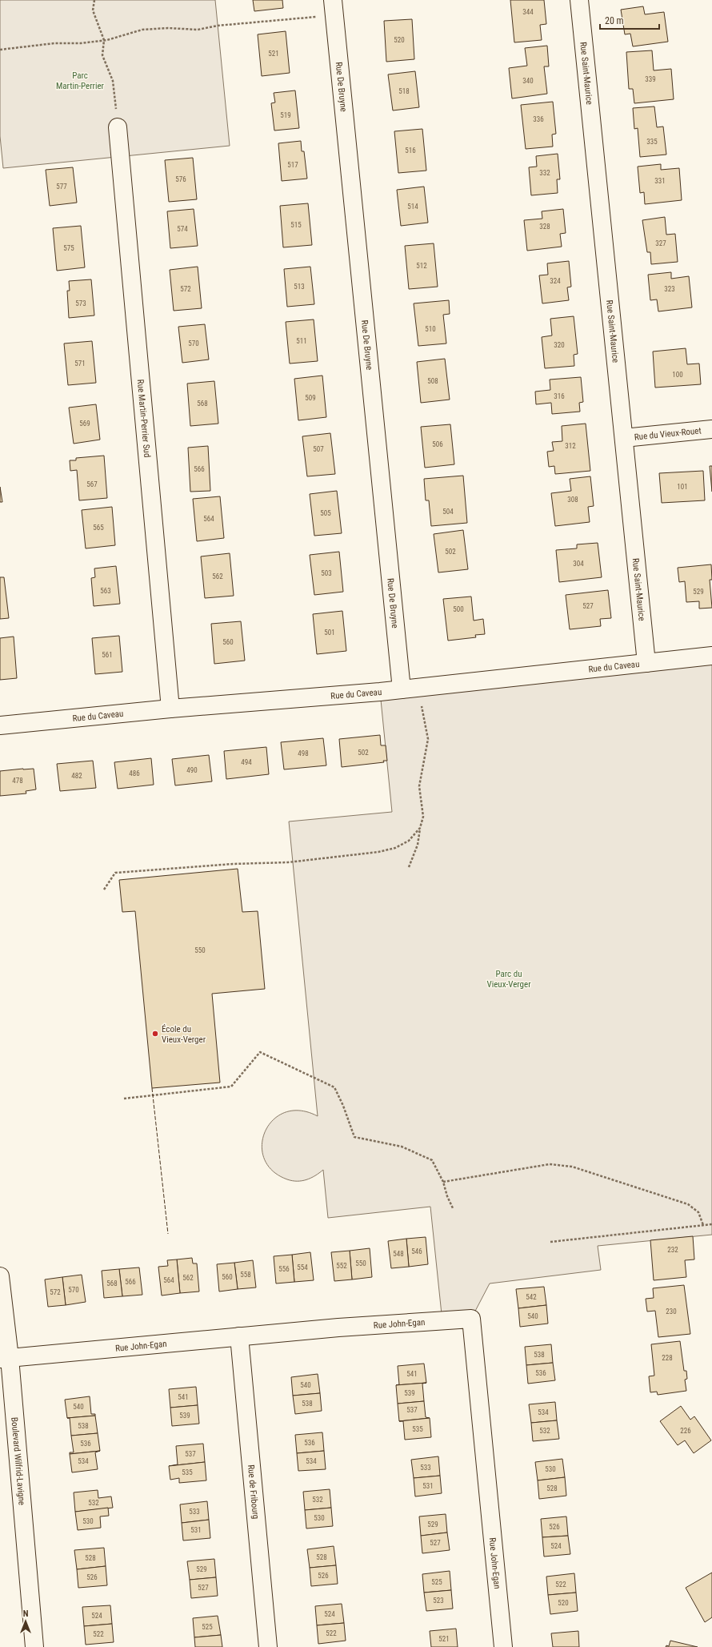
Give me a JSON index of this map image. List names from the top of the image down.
{
  "streets": {
    "street": [
      "Rue Saint-Maurice",
      "Rue De Bruyne",
      "Rue Martin-Perrier Sud",
      "Rue du Vieux-Rouet",
      "Rue du Caveau",
      "Rue John-Egan",
      "Boulevard Wilfrid-Lavigne",
      "Rue de Fribourg"
    ]
  },
  "crossings": [
    ["Rue Saint-Maurice", "Rue du Vieux-Rouet"],
    ["Rue Saint-Maurice", "Rue du Caveau"],
    ["Rue De Bruyne", "Rue du Caveau"],
    ["Rue Martin-Perrier Sud", "Rue du Caveau"],
    ["Rue John-Egan", "Boulevard Wilfrid-Lavigne"],
    ["Rue John-Egan", "Rue de Fribourg"]
  ],
  "parks": ["Parc Martin-Perrier", "Parc du Vieux-Verger"],
  "places": ["École du Vieux-Verger"],
  "house_numbers": [
    "344",
    "520",
    "521",
    "339",
    "340",
    "518",
    "519",
    "336",
    "335",
    "516",
    "517",
    "332",
    "576",
    "331",
    "577",
    "514",
    "515",
    "328",
    "574",
    "327",
    "575",
    "512",
    "324",
    "513",
    "572",
    "323",
    "573",
    "510",
    "511",
    "570",
    "320",
    "571",
    "100",
    "508",
    "316",
    "509",
    "568",
    "569",
    "506",
    "312",
    "507",
    "566",
    "567",
    "101",
    "308",
    "504",
    "505",
    "564",
    "565",
    "502",
    "304",
    "503",
    "562",
    "563",
    "529",
    "527",
    "500",
    "501",
    "560",
    "561",
    "502",
    "498",
    "494",
    "490",
    "486",
    "482",
    "478",
    "550",
    "232",
    "546",
    "548",
    "550",
    "552",
    "554",
    "556",
    "558",
    "560",
    "562",
    "564",
    "566",
    "568",
    "570",
    "572",
    "542",
    "230",
    "540",
    "538",
    "228",
    "536",
    "541",
    "540",
    "539",
    "541",
    "538",
    "540",
    "537",
    "534",
    "539",
    "538",
    "535",
    "532",
    "226",
    "536",
    "536",
    "537",
    "534",
    "534",
    "533",
    "530",
    "535",
    "531",
    "528",
    "532",
    "532",
    "533",
    "530",
    "530",
    "529",
    "526",
    "531",
    "527",
    "524",
    "528",
    "528",
    "529",
    "526",
    "526",
    "525",
    "522",
    "527",
    "523",
    "520",
    "524",
    "524",
    "525",
    "522",
    "522",
    "521"
  ],
  "scale_bar": "20 m",
  "north": "top"
}
